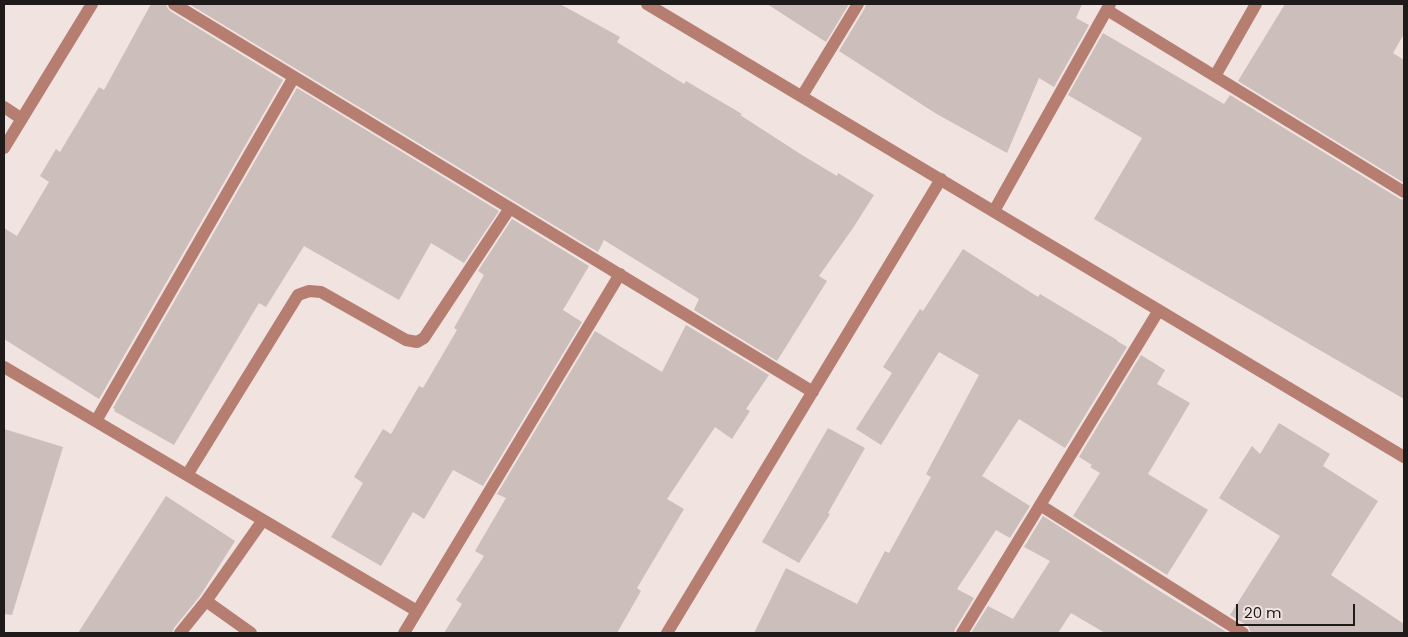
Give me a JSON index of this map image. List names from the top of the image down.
{
  "scale_bar": "20 m"
}
